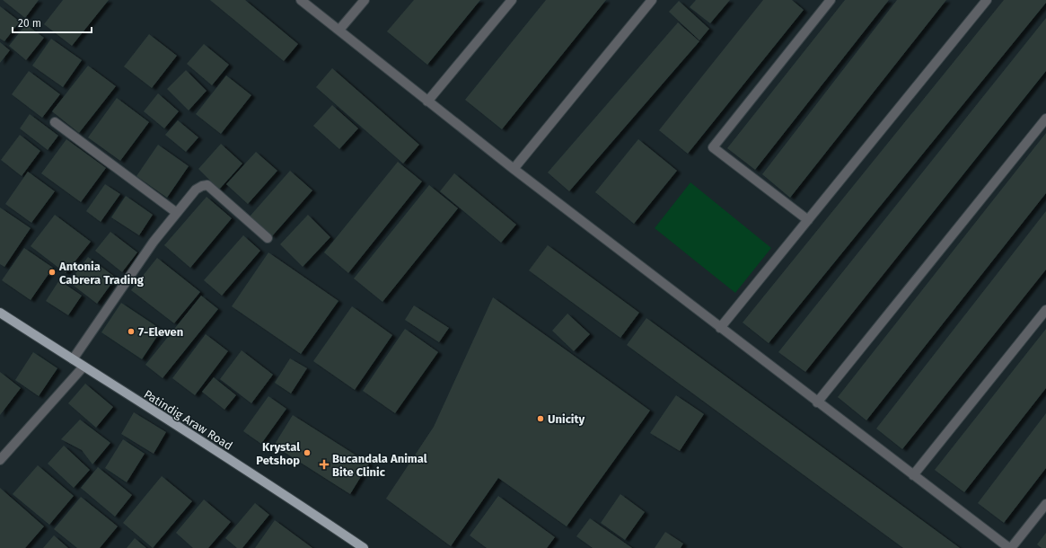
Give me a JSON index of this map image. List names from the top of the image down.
{
  "streets": {
    "main road": ["Patindig Araw Road"]
  },
  "places": {
    "other": [
      "Antonia Cabrera Trading",
      "7-Eleven",
      "Unicity",
      "Krystal Petshop"
    ],
    "health": ["Bucandala Animal Bite Clinic"]
  },
  "scale_bar": "20 m"
}
